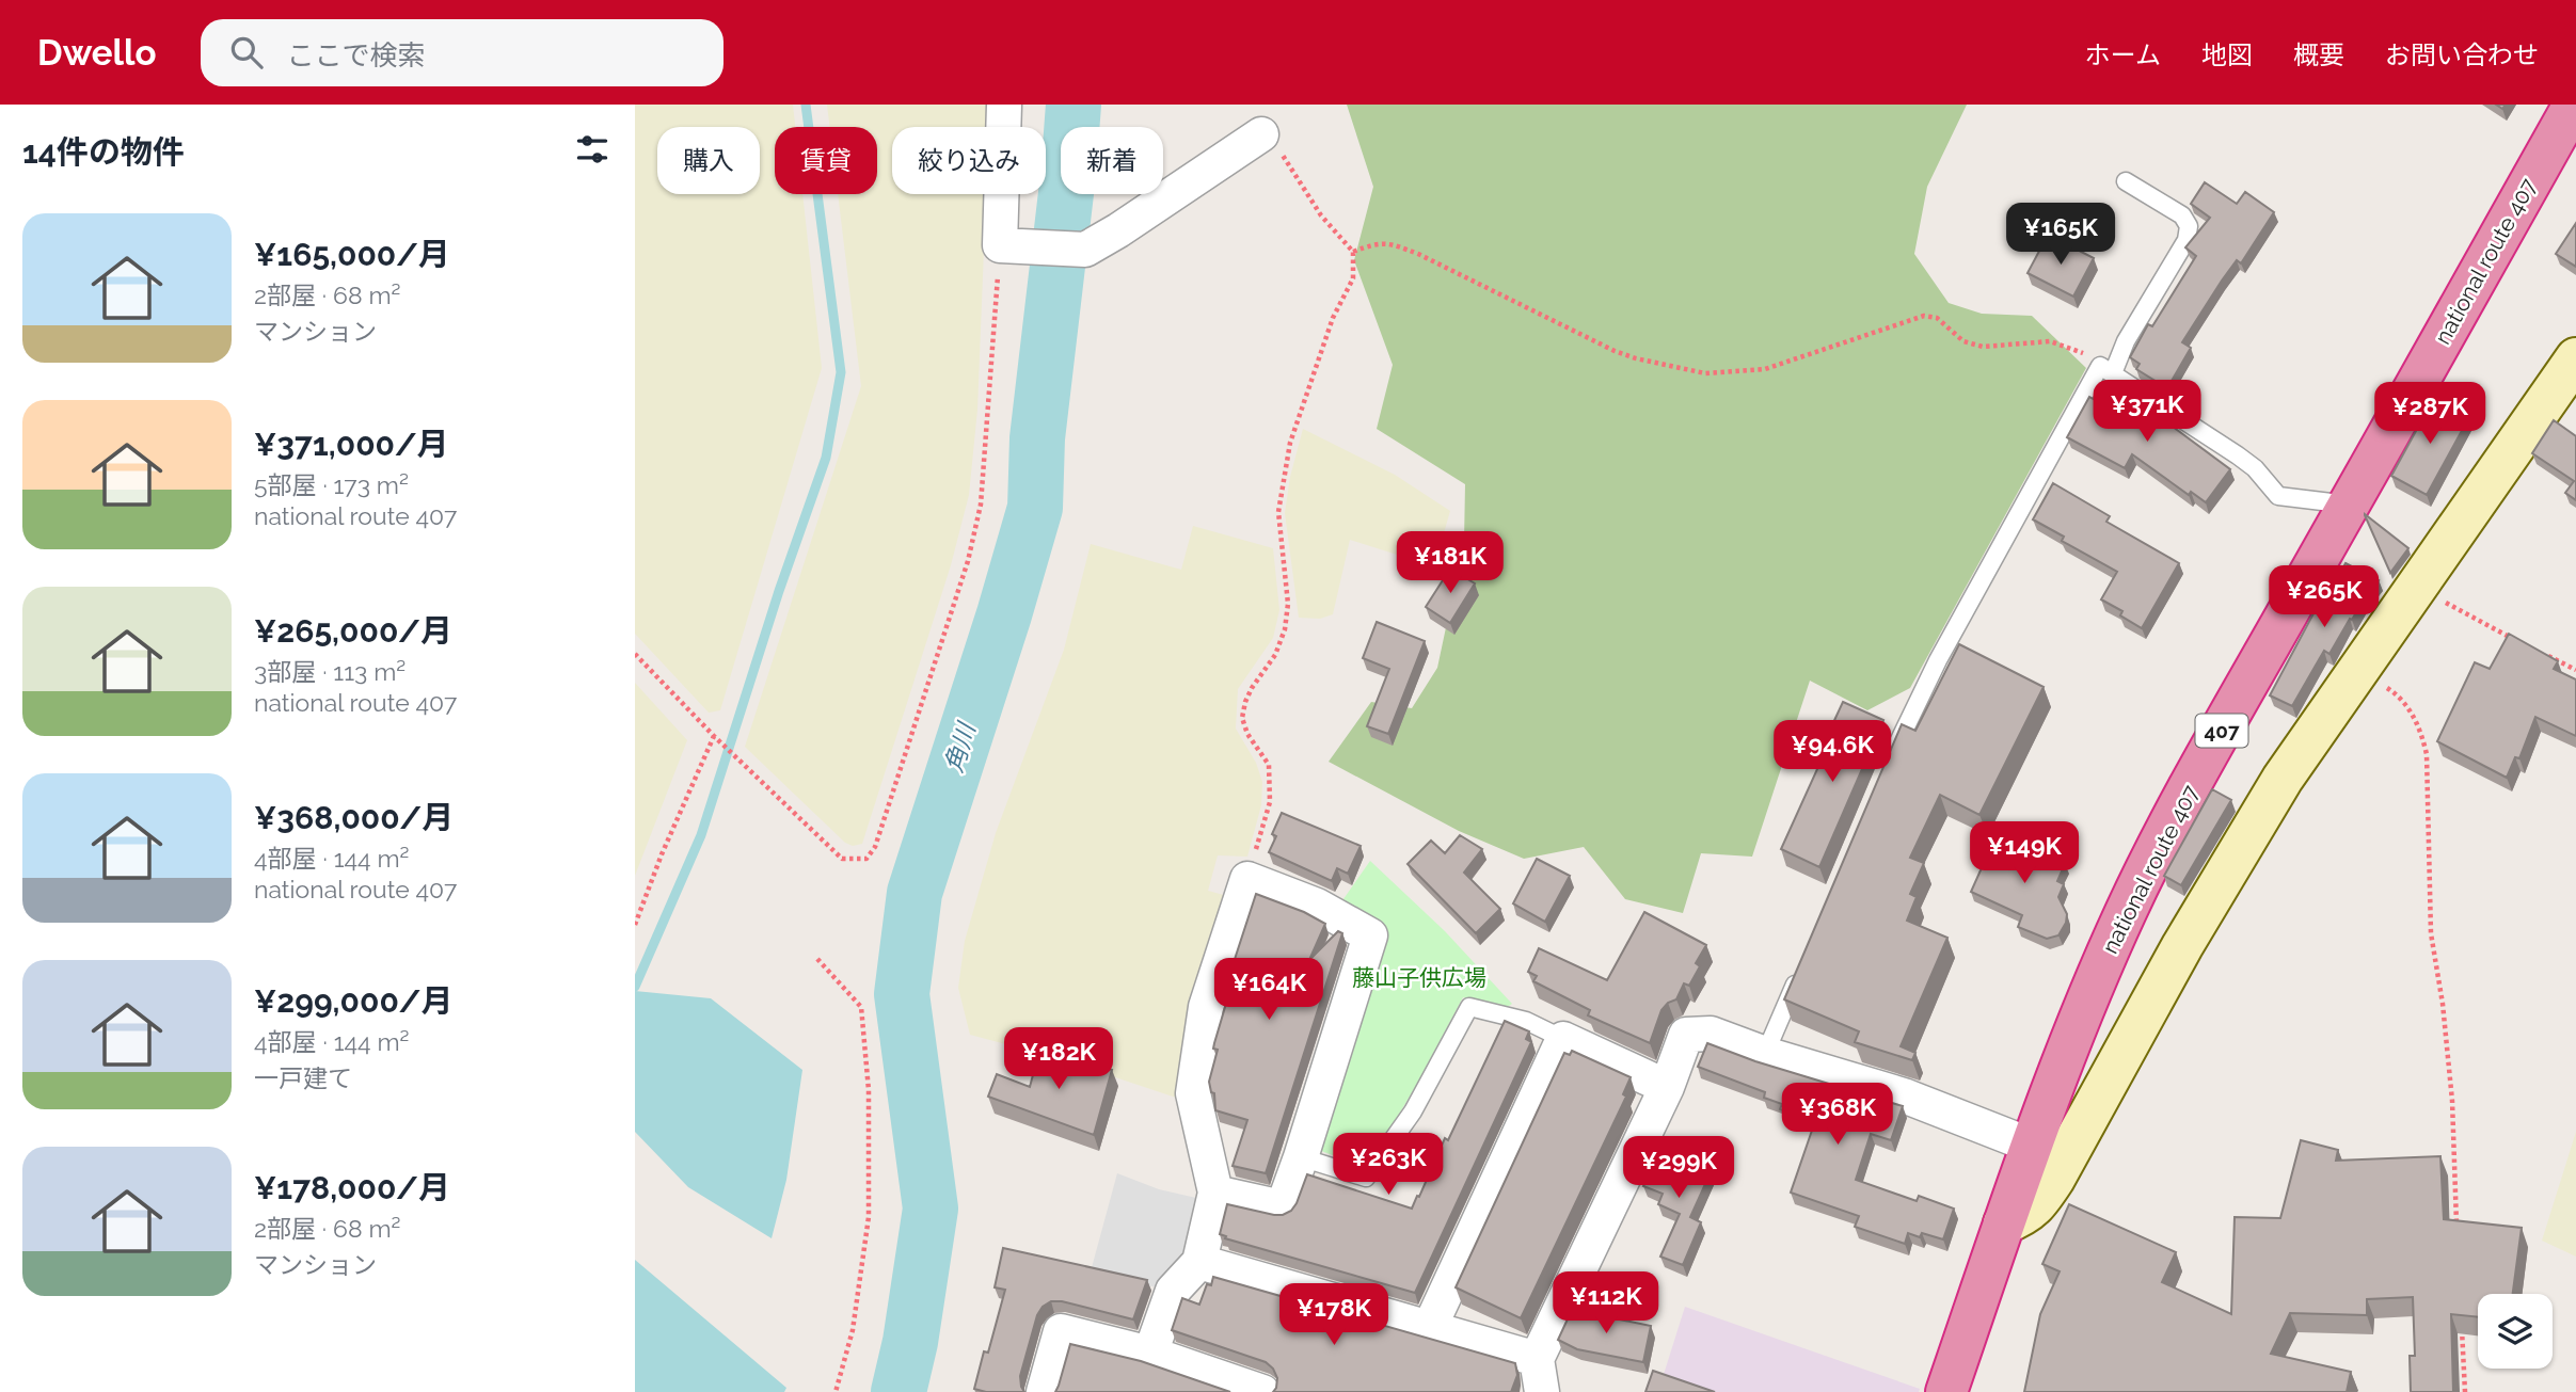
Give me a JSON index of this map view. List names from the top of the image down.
{
  "streets": {
    "highway": ["national route 407", "407"]
  },
  "water": ["角川"],
  "parks": ["藤山子供広場"],
  "page": {
    "header": "Dwello",
    "search": "ここで検索",
    "nav": [
      "ホーム",
      "地図",
      "概要",
      "お問い合わせ"
    ],
    "heading": "14件の物件",
    "chip": [
      "購入",
      "賃貸",
      "絞り込み",
      "新着"
    ],
    "list": [
      {
        "name": "¥165,000/月",
        "note": "2部屋 · 68 m² · マンション"
      },
      {
        "name": "¥371,000/月",
        "note": "5部屋 · 173 m² · national route 407"
      },
      {
        "name": "¥265,000/月",
        "note": "3部屋 · 113 m² · national route 407"
      },
      {
        "name": "¥368,000/月",
        "note": "4部屋 · 144 m² · national route 407"
      },
      {
        "name": "¥299,000/月",
        "note": "4部屋 · 144 m² · 一戸建て"
      },
      {
        "name": "¥178,000/月",
        "note": "2部屋 · 68 m² · マンション"
      }
    ],
    "price": [
      "¥165K",
      "¥371K",
      "¥287K",
      "¥181K",
      "¥265K",
      "¥94.6K",
      "¥149K",
      "¥164K",
      "¥182K",
      "¥368K",
      "¥263K",
      "¥299K",
      "¥112K",
      "¥178K"
    ]
  }
}
